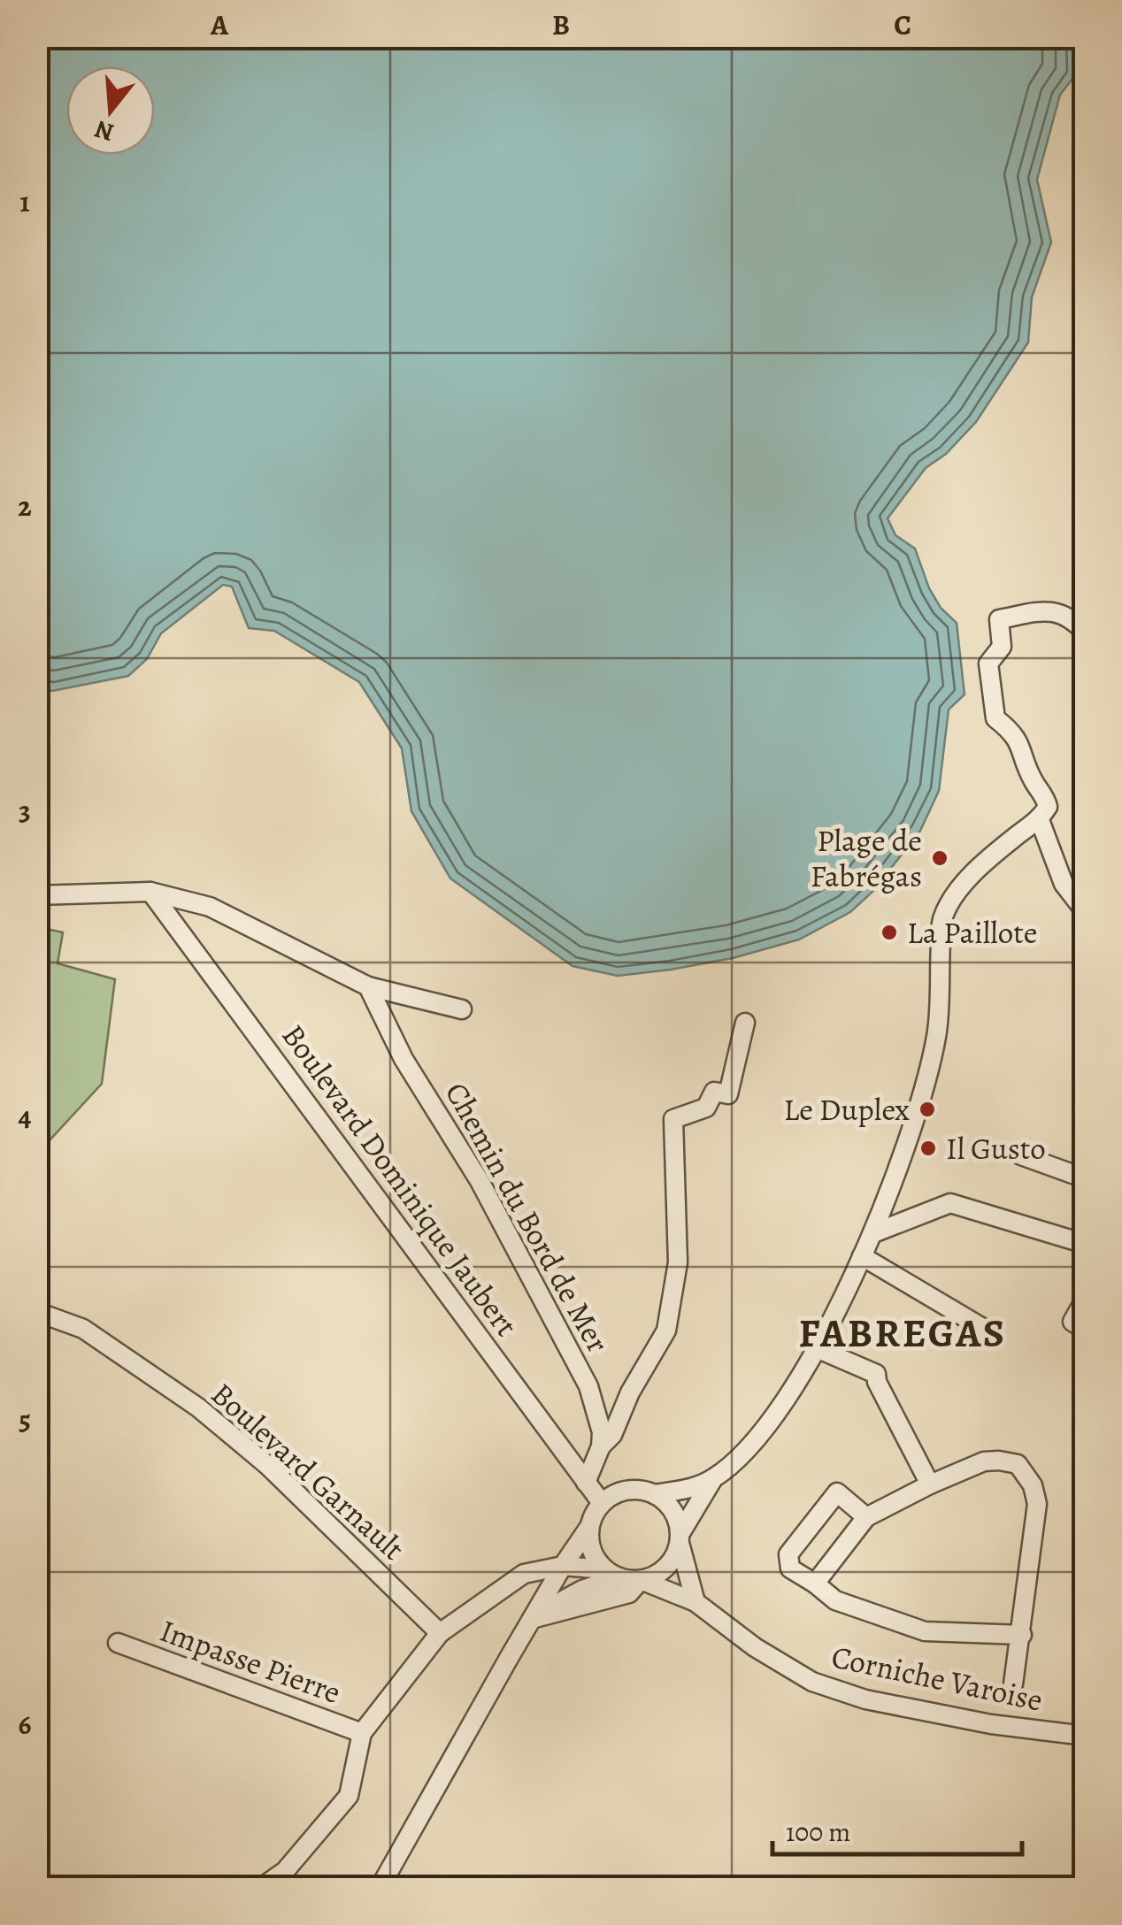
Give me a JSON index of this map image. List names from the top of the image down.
{
  "streets": {
    "street": [
      "Boulevard Dominique Jaubert",
      "Chemin du Bord de Mer",
      "Boulevard Garnault",
      "Impasse Pierre",
      "Corniche Varoise"
    ]
  },
  "crossings": [
    ["Boulevard Dominique Jaubert", "Corniche Varoise"]
  ],
  "districts": ["FABREGAS"],
  "places": [
    "Plage de Fabrégas",
    "La Paillote",
    "Le Duplex",
    "Il Gusto"
  ],
  "scale_bar": "100 m",
  "north": "bottom",
  "grid": {
    "columns": ["A", "B", "C"],
    "rows": [
      "1",
      "2",
      "3",
      "4",
      "5",
      "6"
    ]
  }
}
